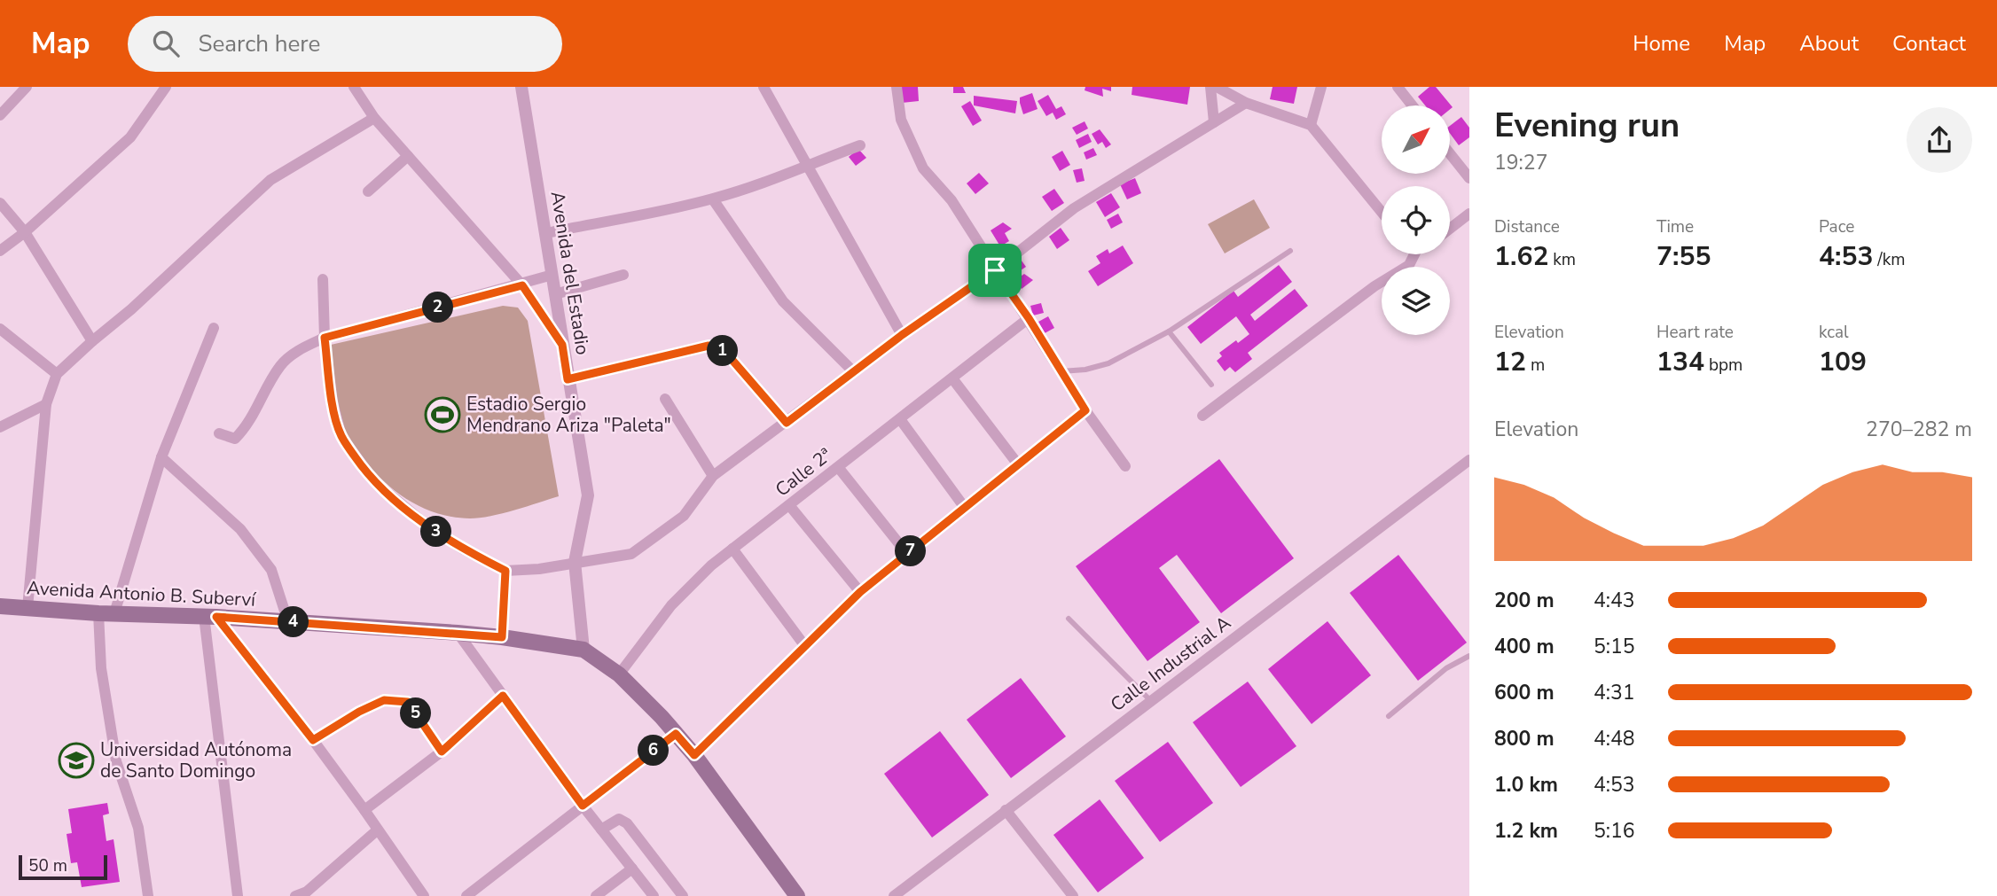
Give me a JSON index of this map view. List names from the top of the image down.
{
  "streets": {
    "main road": ["Avenida Antonio B. Suberví"],
    "street": ["Avenida del Estadio", "Calle 2ª", "Calle Industrial A"]
  },
  "crossings": [
    ["Avenida del Estadio", "Avenida Antonio B. Suberví"],
    ["Calle 2ª", "Avenida Antonio B. Suberví"]
  ],
  "places": {
    "sports": ["Estadio Sergio Mendrano Ariza \"Paleta\""],
    "school or university": ["Universidad Autónoma de Santo Domingo"]
  },
  "scale_bar": "50 m",
  "north": "top right",
  "page": {
    "header": "Map",
    "search": "Search here",
    "nav": [
      "Home",
      "Map",
      "About",
      "Contact"
    ],
    "heading": ["Evening run", "19:27"],
    "stats": [
      ["Distance", "1.62 km"],
      ["Time", "7:55"],
      ["Pace", "4:53 /km"],
      ["Elevation", "12 m"],
      ["Heart rate", "134 bpm"],
      ["kcal", "109"]
    ],
    "pins": [
      "2",
      "1",
      "3",
      "7",
      "4",
      "5",
      "6"
    ],
    "chart": ["Elevation", "270–282 m"],
    "list": [
      {
        "name": "200 m",
        "note": "4:43"
      },
      {
        "name": "400 m",
        "note": "5:15"
      },
      {
        "name": "600 m",
        "note": "4:31"
      },
      {
        "name": "800 m",
        "note": "4:48"
      },
      {
        "name": "1.0 km",
        "note": "4:53"
      },
      {
        "name": "1.2 km",
        "note": "5:16"
      }
    ],
    "scale": "50 m"
  }
}
